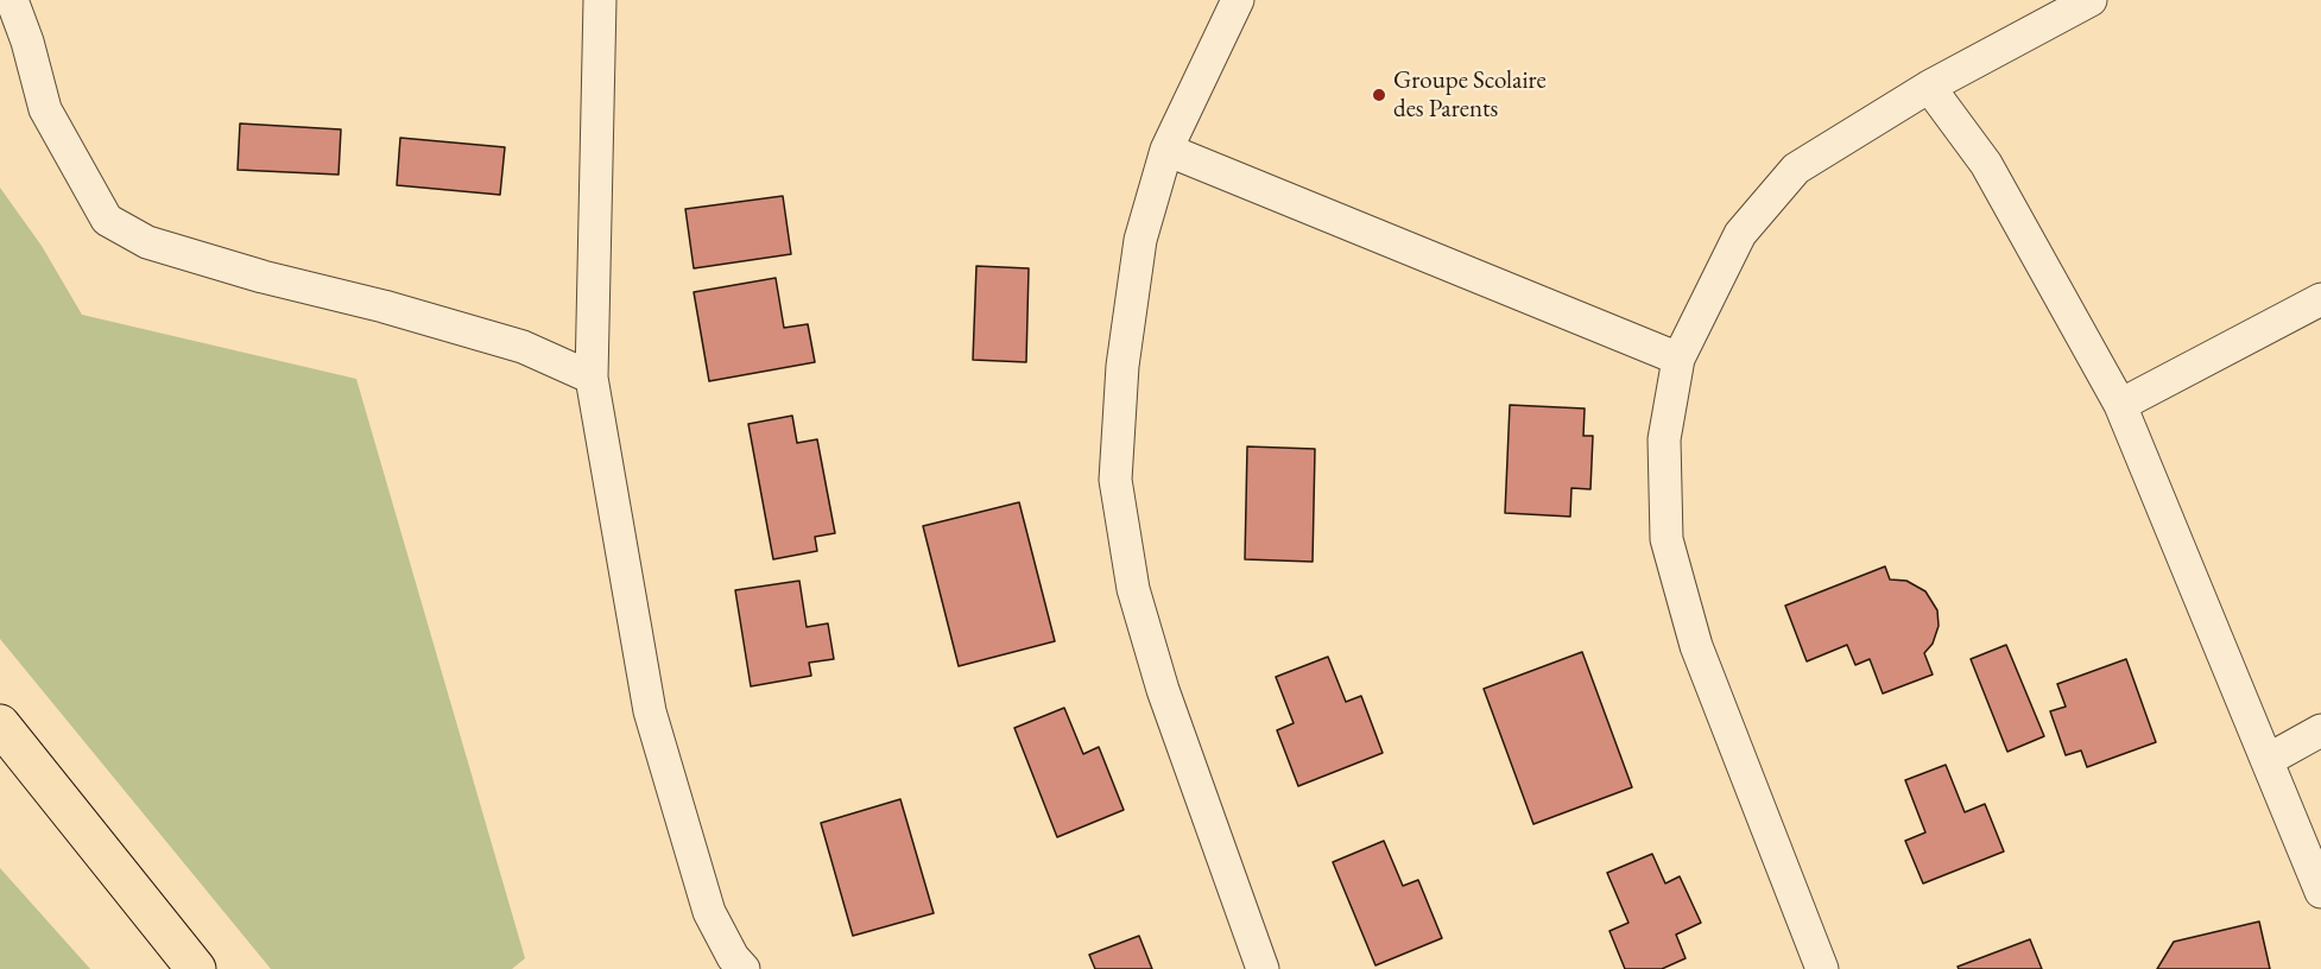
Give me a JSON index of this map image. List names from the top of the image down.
{
  "places": ["Groupe Scolaire des Parents"]
}
